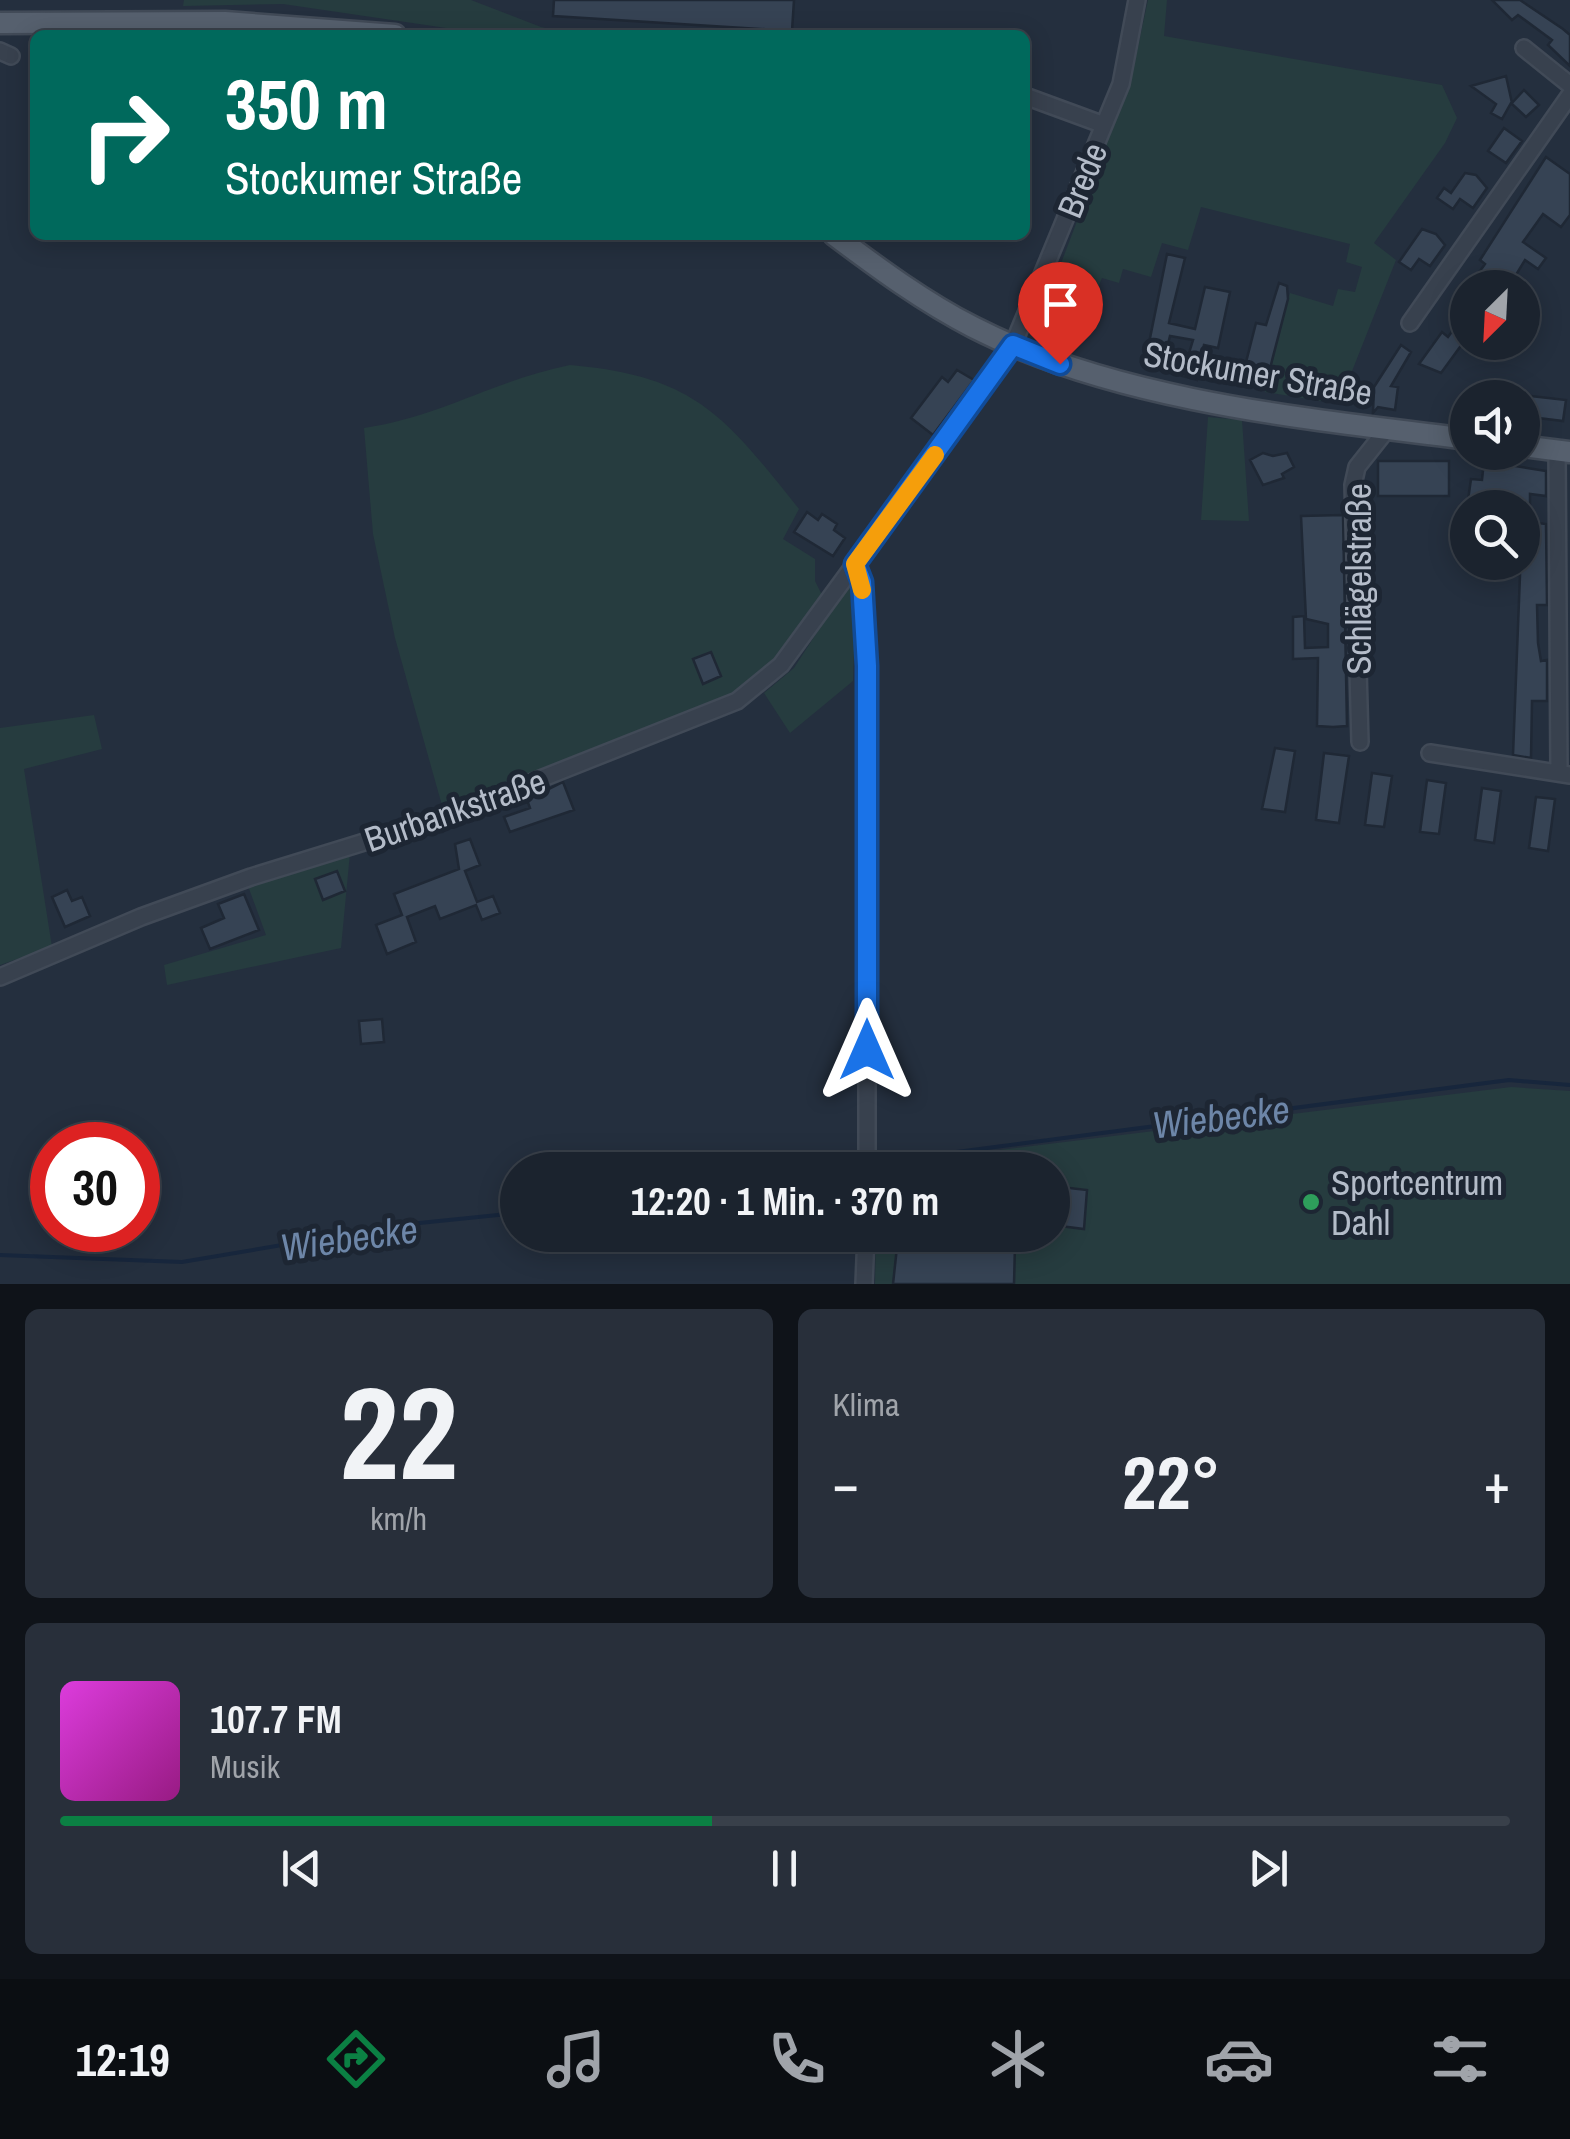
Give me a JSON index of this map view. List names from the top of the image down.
{
  "streets": {
    "main road": ["Stockumer Straße"],
    "street": ["Brede", "Schlägelstraße", "Burbankstraße"]
  },
  "crossings": [
    ["Brede", "Stockumer Straße"],
    ["Brede", "Burbankstraße"],
    ["Stockumer Straße", "Schlägelstraße"]
  ],
  "water": ["Wiebecke"],
  "places": ["Sportcentrum Dahl"],
  "north": "bottom left",
  "page": {
    "turn": ["350 m", "Stockumer Straße"],
    "limit": "30",
    "trip": "12:20 · 1 Min. · 370 m",
    "tile": [
      ["22", "km/h"],
      "Klima"
    ],
    "heat": ["−", "22°", "+"],
    "song": ["107.7 FM", "Musik"],
    "tabs": "12:19"
  }
}
